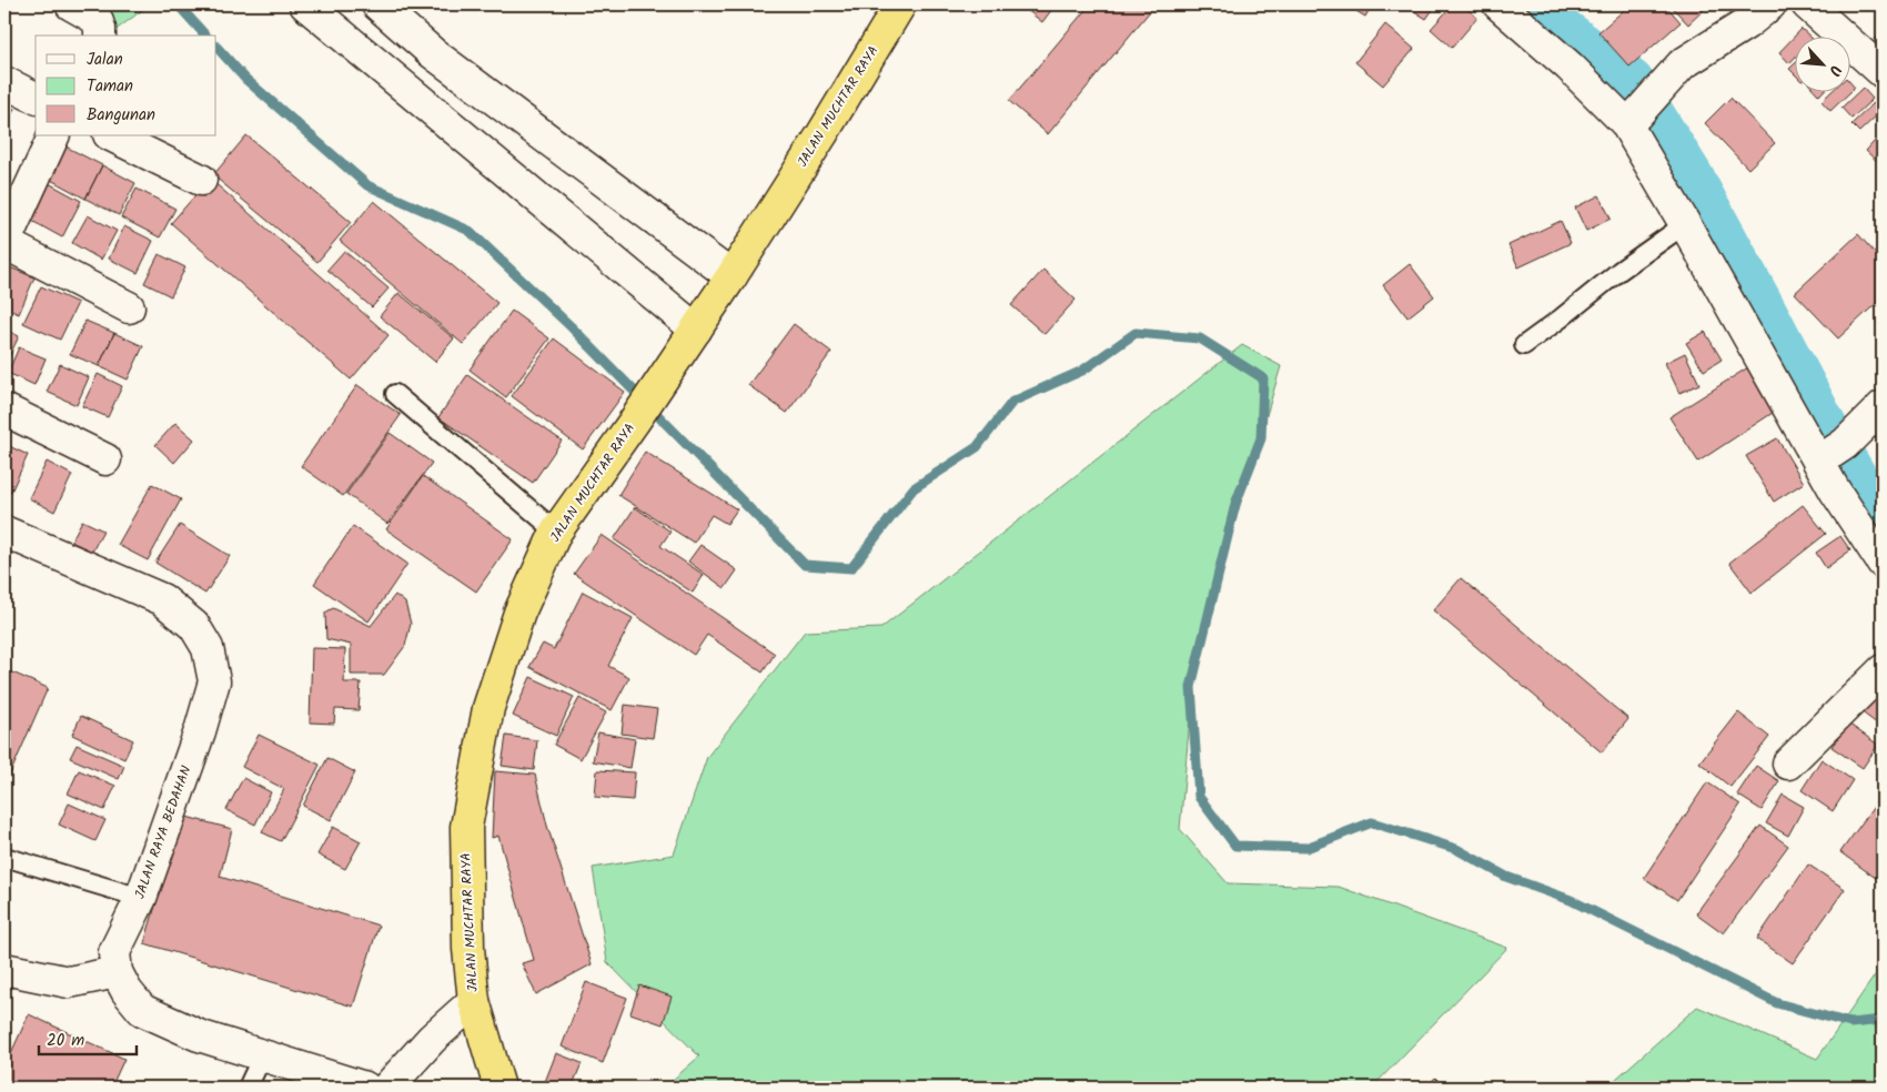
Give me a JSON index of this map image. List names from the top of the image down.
{
  "streets": {
    "highway": ["JALAN MUCHTAR RAYA"],
    "street": ["JALAN RAYA BEDAHAN"]
  },
  "legend": ["Jalan", "Taman", "Bangunan"],
  "scale_bar": "20 m",
  "north": "bottom right"
}
